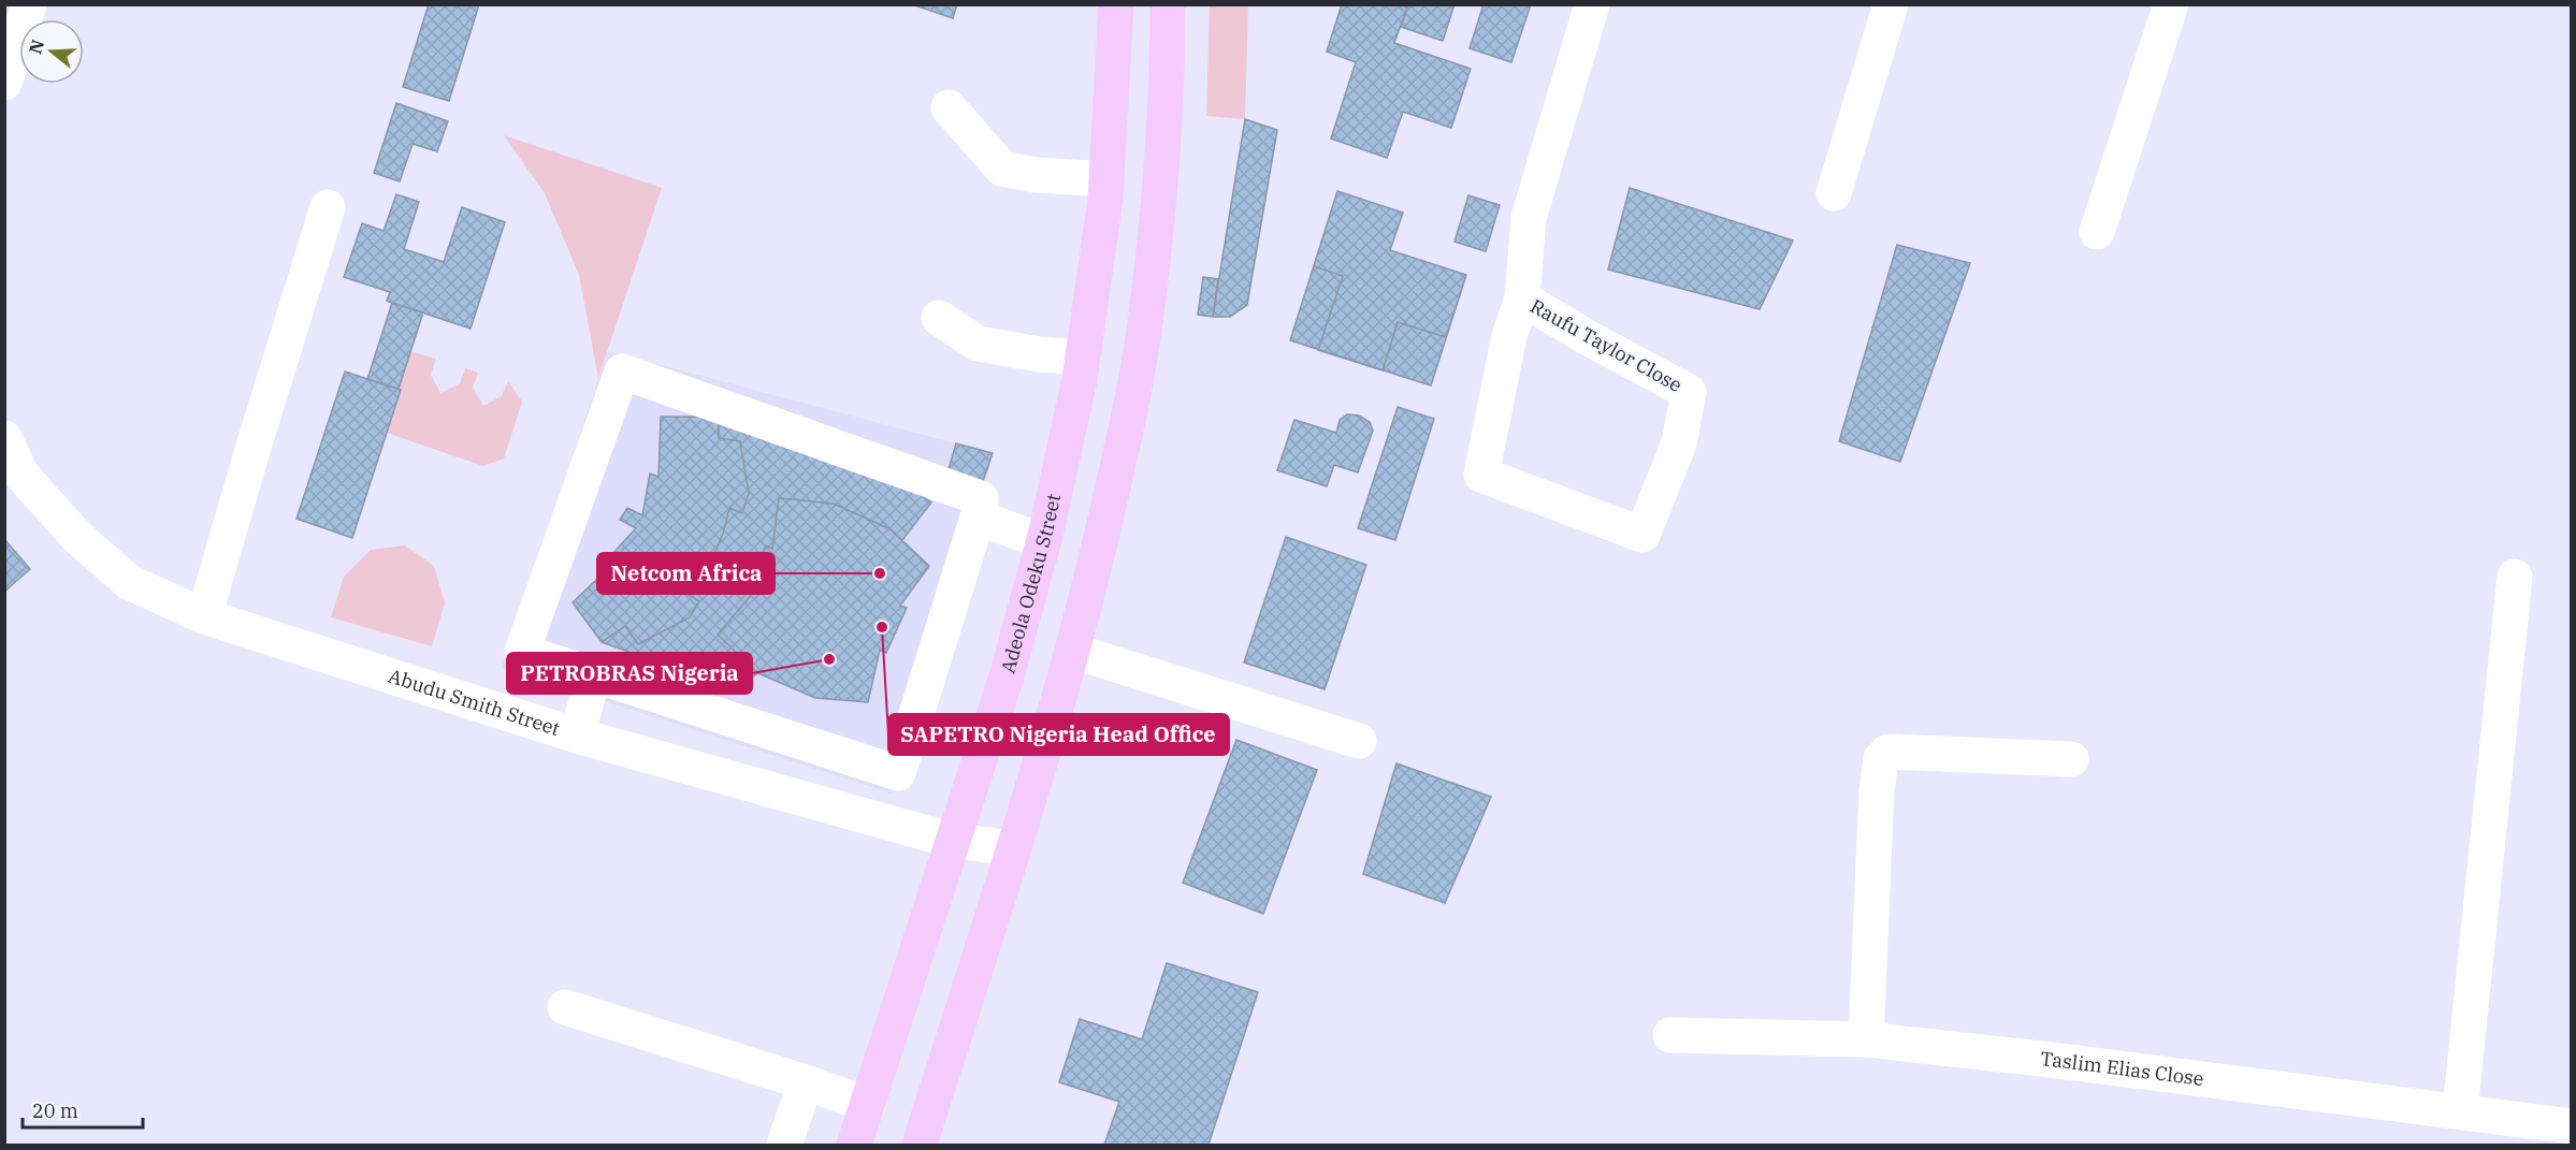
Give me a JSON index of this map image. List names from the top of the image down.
{
  "streets": {
    "main road": ["Adeola Odeku Street"],
    "street": ["Raufu Taylor Close", "Abudu Smith Street", "Taslim Elias Close"]
  },
  "crossings": [
    ["Adeola Odeku Street", "Abudu Smith Street"]
  ],
  "places": ["Netcom Africa", "SAPETRO Nigeria Head Office", "PETROBRAS Nigeria"],
  "scale_bar": "20 m",
  "north": "left"
}
